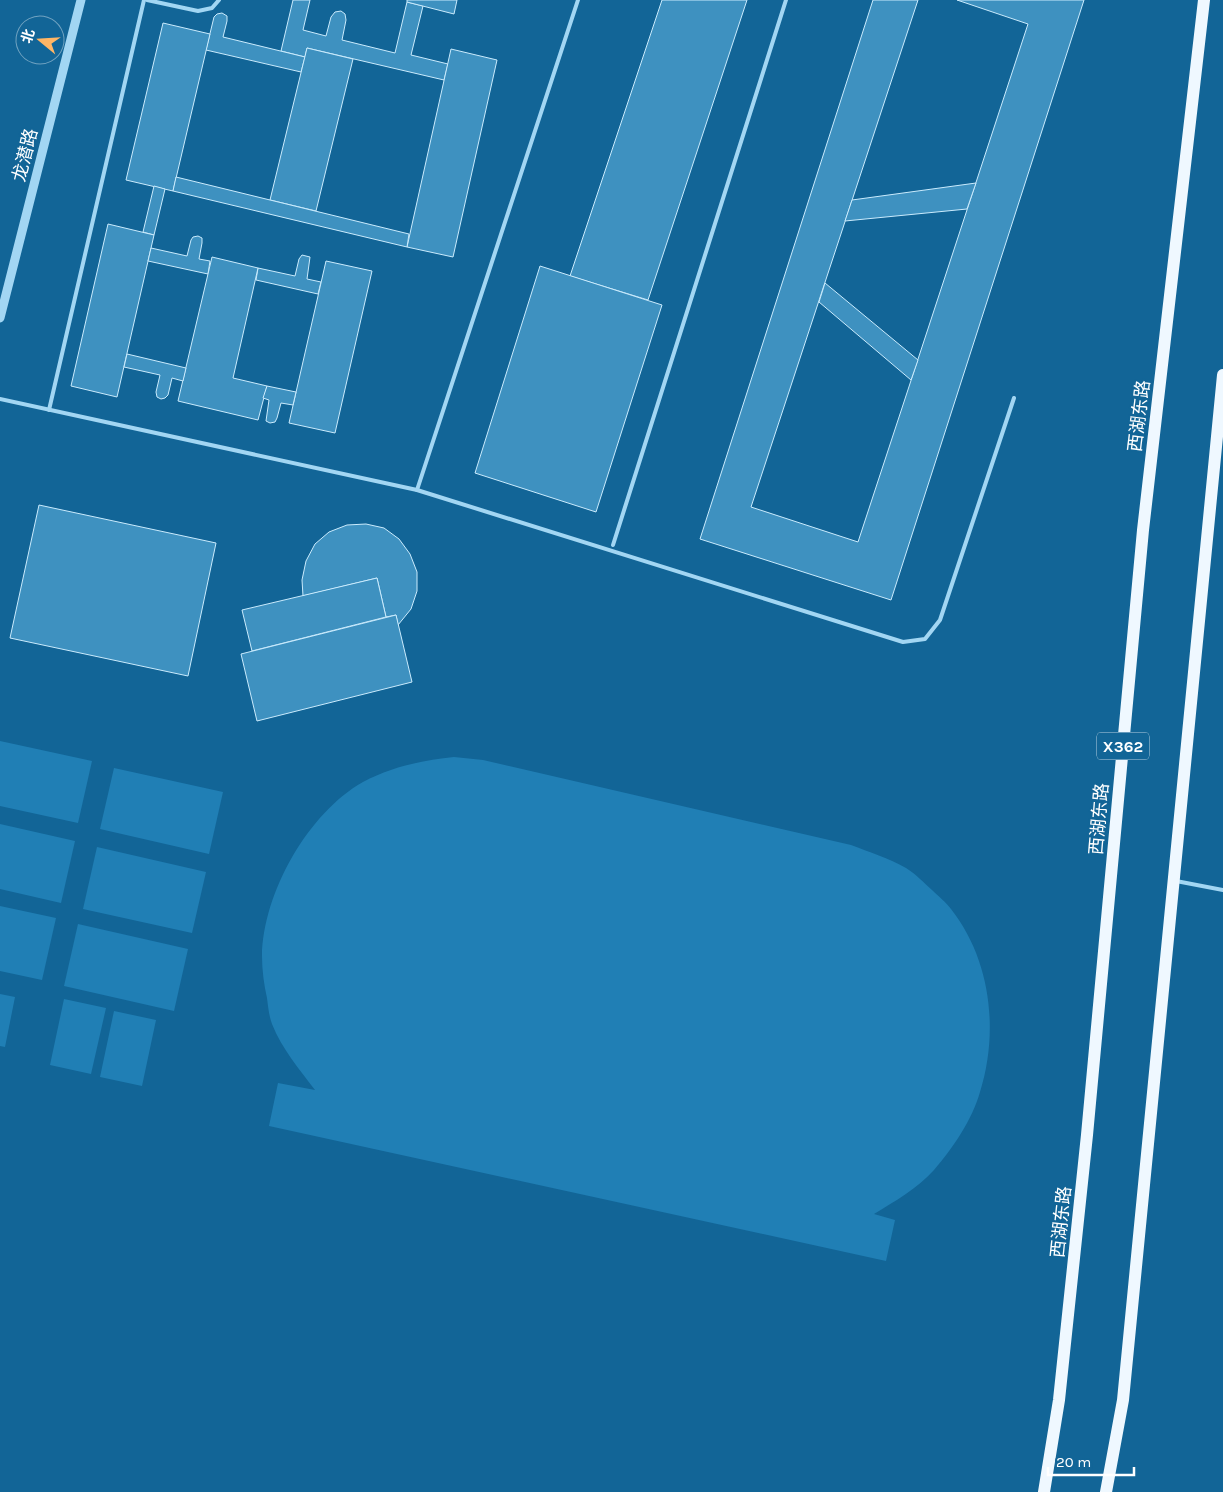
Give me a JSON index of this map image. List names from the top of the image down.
{
  "streets": {
    "main road": ["西湖东路", "X362"],
    "street": ["龙潜路"]
  },
  "scale_bar": "20 m",
  "north": "left"
}
